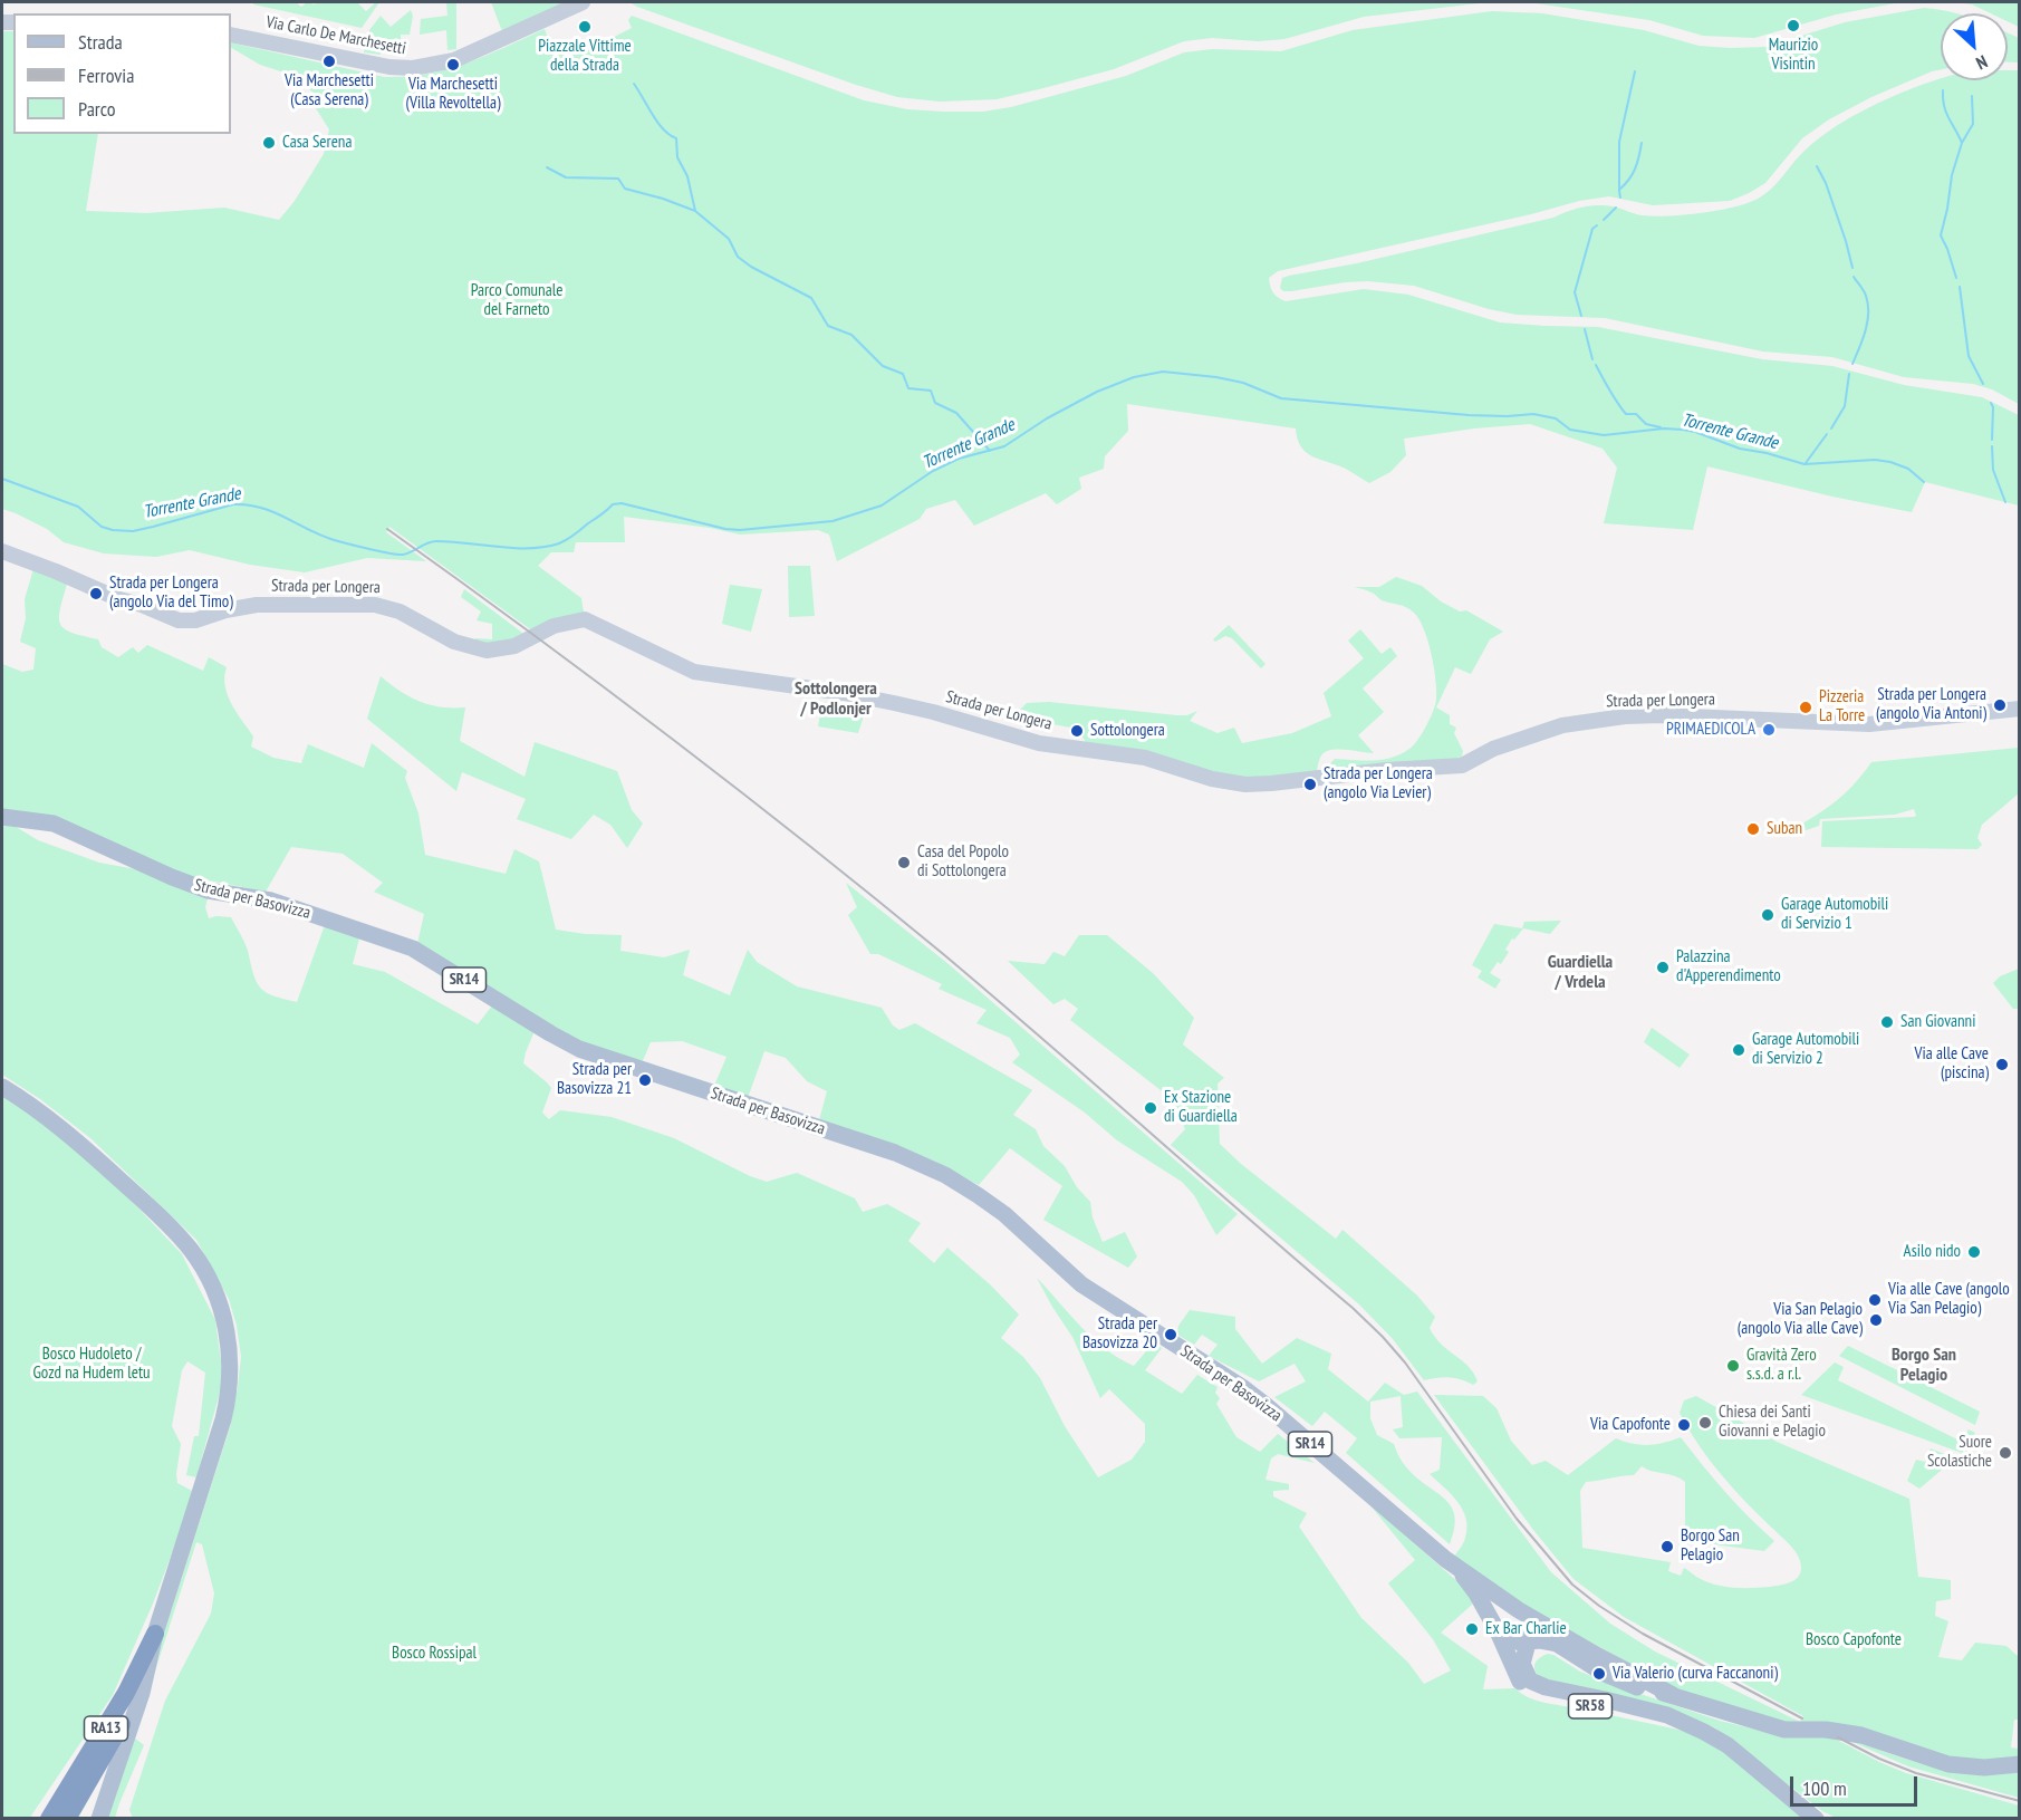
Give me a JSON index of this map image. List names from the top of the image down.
{
  "streets": {
    "highway": ["RA13"],
    "main road": ["Strada per Basovizza", "SR14", "SR58"],
    "street": ["Via Carlo De Marchesetti", "Strada per Longera"]
  },
  "crossings": [
    ["Strada per Basovizza", "SR58"]
  ],
  "districts": ["Sottolongera / Podlonjer", "Guardiella / Vrdela", "Borgo San Pelagio"],
  "water": ["Torrente Grande"],
  "parks": [
    "Parco Comunale del Farneto",
    "Bosco Hudoleto / Gozd na Hudem letu",
    "Bosco Capofonte",
    "Bosco Rossipal"
  ],
  "places": [
    "Maurizio Visintin",
    "Piazzale Vittime della Strada",
    "Via Marchesetti (Casa Serena)",
    "Via Marchesetti (Villa Revoltella)",
    "Casa Serena",
    "Strada per Longera (angolo Via del Timo)",
    "Strada per Longera (angolo Via Antoni)",
    "Pizzeria La Torre",
    "PRIMAEDICOLA",
    "Sottolongera",
    "Strada per Longera (angolo Via Levier)",
    "Suban",
    "Casa del Popolo di Sottolongera",
    "Garage Automobili di Servizio 1",
    "Palazzina d'Apperendimento",
    "San Giovanni",
    "Garage Automobili di Servizio 2",
    "Via alle Cave (piscina)",
    "Strada per Basovizza 21",
    "Ex Stazione di Guardiella",
    "Asilo nido",
    "Via alle Cave (angolo Via San Pelagio)",
    "Via San Pelagio (angolo Via alle Cave)",
    "Strada per Basovizza 20",
    "Gravità Zero s.s.d. a r.l.",
    "Chiesa dei Santi Giovanni e Pelagio",
    "Via Capofonte",
    "Suore Scolastiche",
    "Borgo San Pelagio",
    "Ex Bar Charlie",
    "Via Valerio (curva Faccanoni)"
  ],
  "legend": ["Strada", "Ferrovia", "Parco"],
  "scale_bar": "100 m",
  "north": "bottom right"
}
